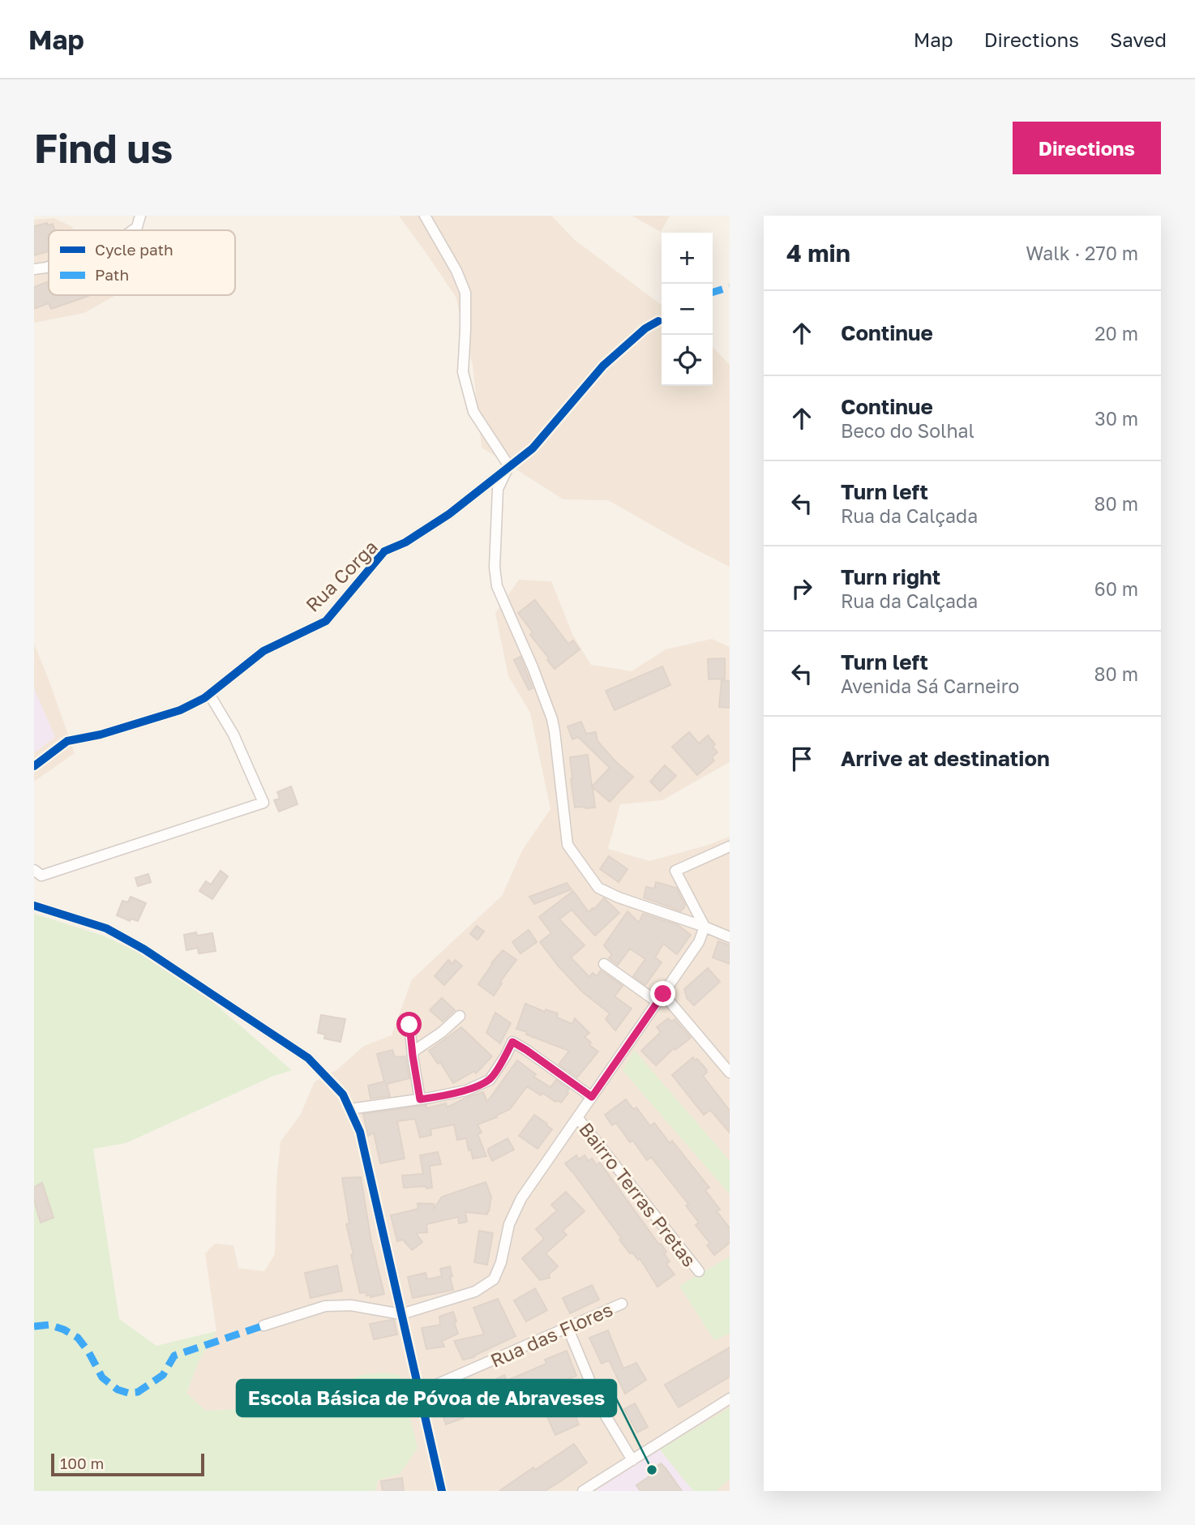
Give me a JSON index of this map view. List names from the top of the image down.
{
  "streets": {
    "street": ["Rua Corga", "Bairro Terras Pretas", "Rua das Flores"]
  },
  "places": ["Escola Básica de Póvoa de Abraveses"],
  "legend": ["Cycle path", "Path"],
  "scale_bar": "100 m",
  "page": {
    "header": "Map",
    "nav": ["Map", "Directions", "Saved"],
    "buttons": "Directions",
    "title": "Find us",
    "heading": ["4 min", "Walk · 270 m"],
    "map_buttons": ["+", "−"],
    "list": [
      ["Continue", "20 m"],
      ["Continue", "Beco do Solhal", "30 m"],
      ["Turn left", "Rua da Calçada", "80 m"],
      ["Turn right", "Rua da Calçada", "60 m"],
      ["Turn left", "Avenida Sá Carneiro", "80 m"],
      "Arrive at destination"
    ],
    "scale": "100 m"
  }
}
